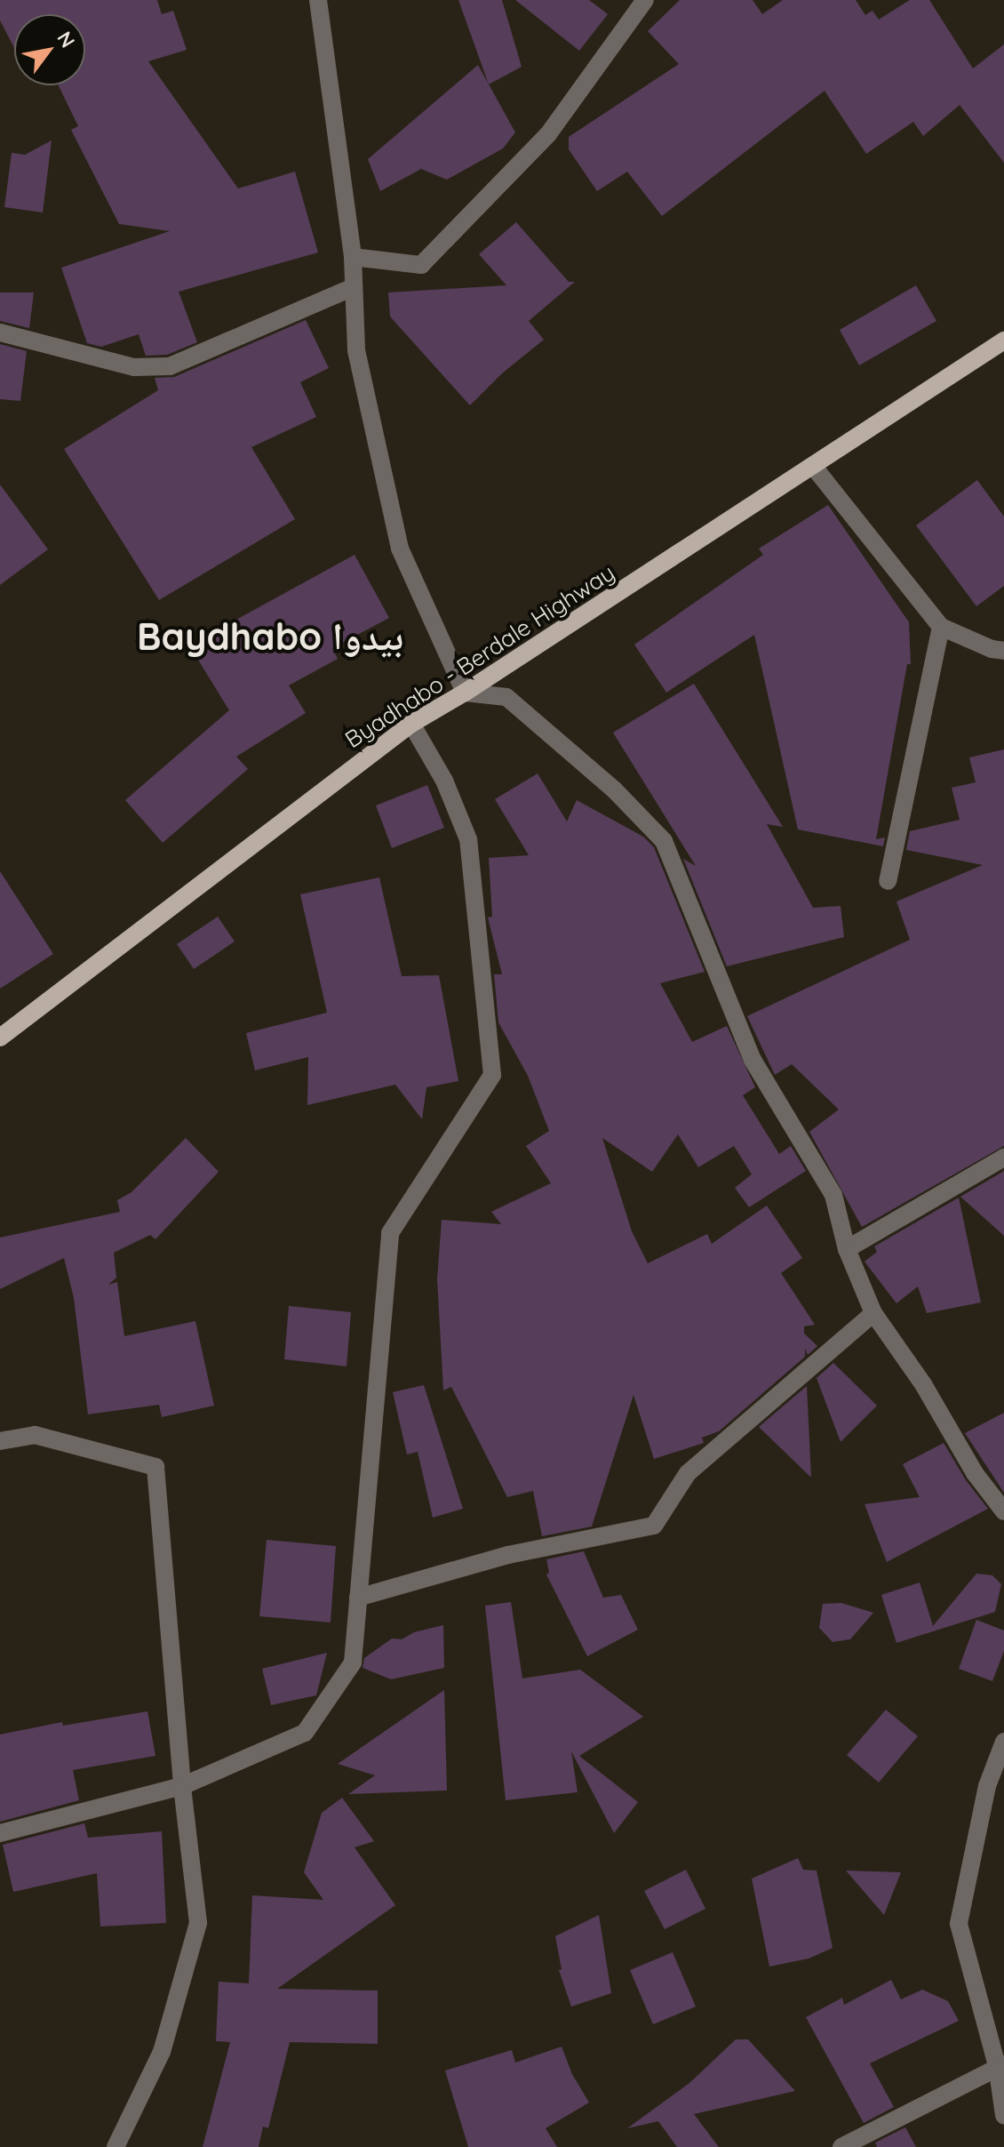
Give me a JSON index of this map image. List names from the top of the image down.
{
  "streets": {
    "main road": ["Byadhabo - Berdale Highway"]
  },
  "districts": ["Baydhabo بيدوا"],
  "north": "top right"
}
